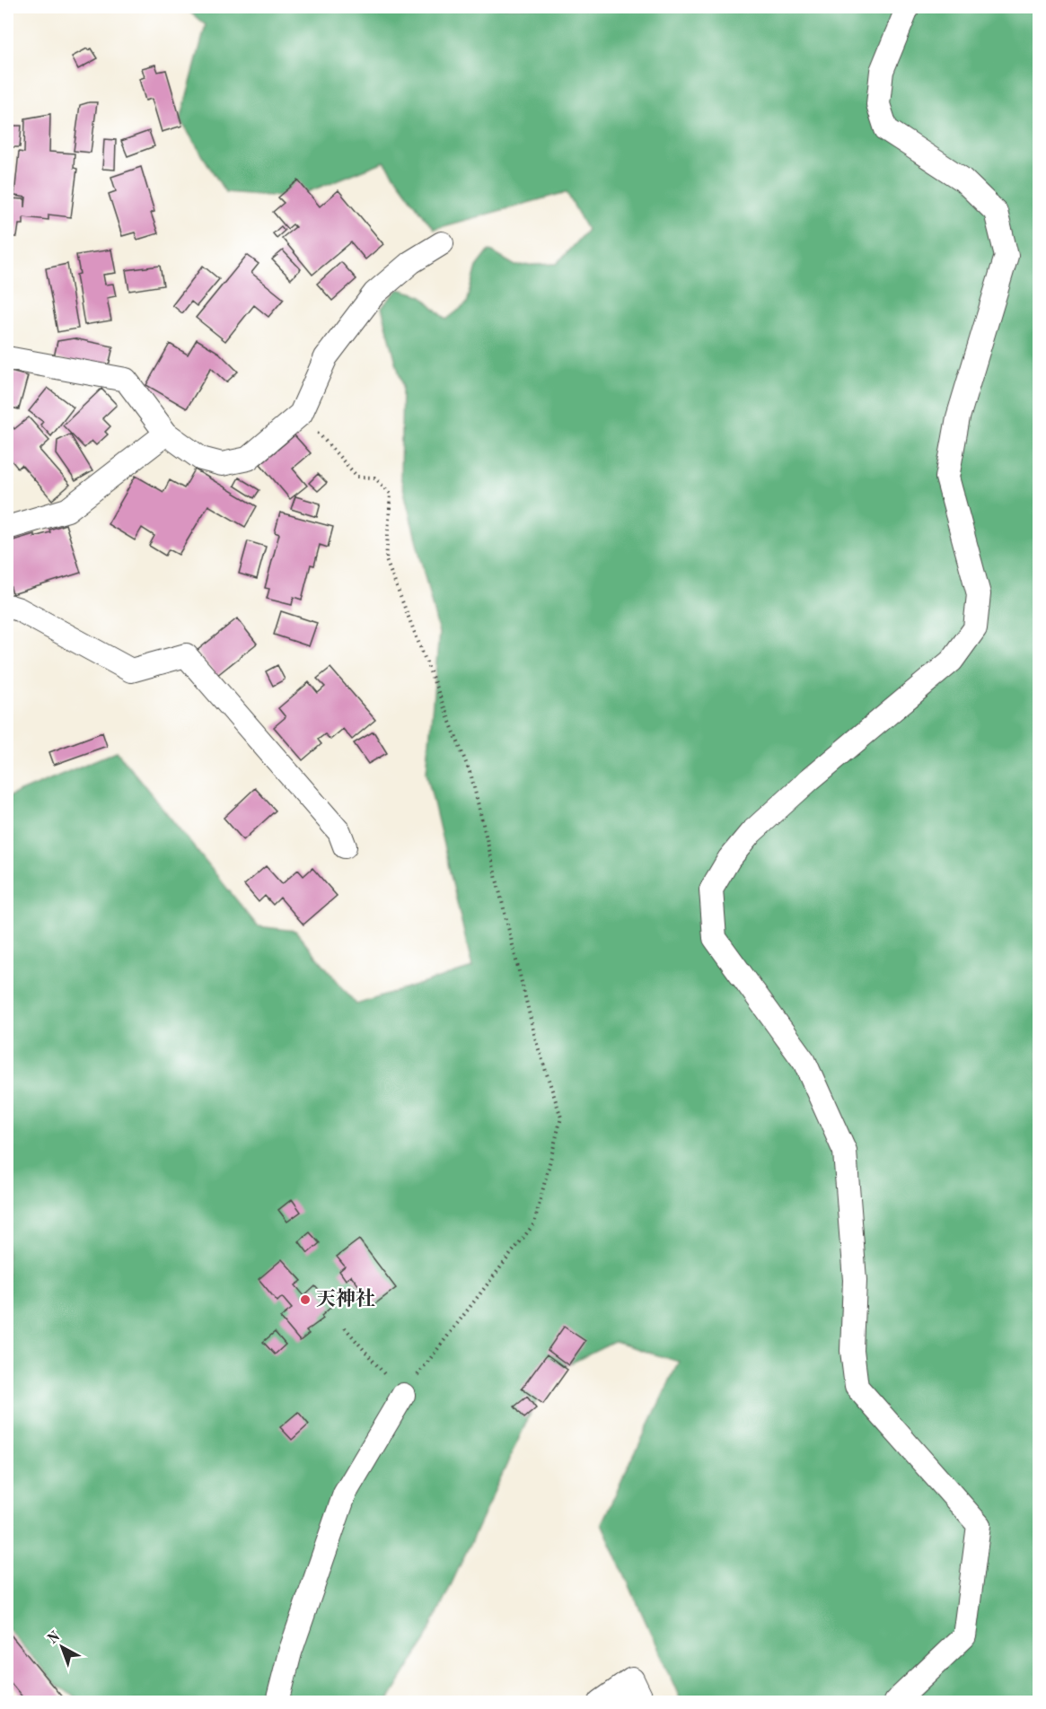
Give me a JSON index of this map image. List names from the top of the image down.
{
  "places": ["天神社"],
  "north": "top left"
}
